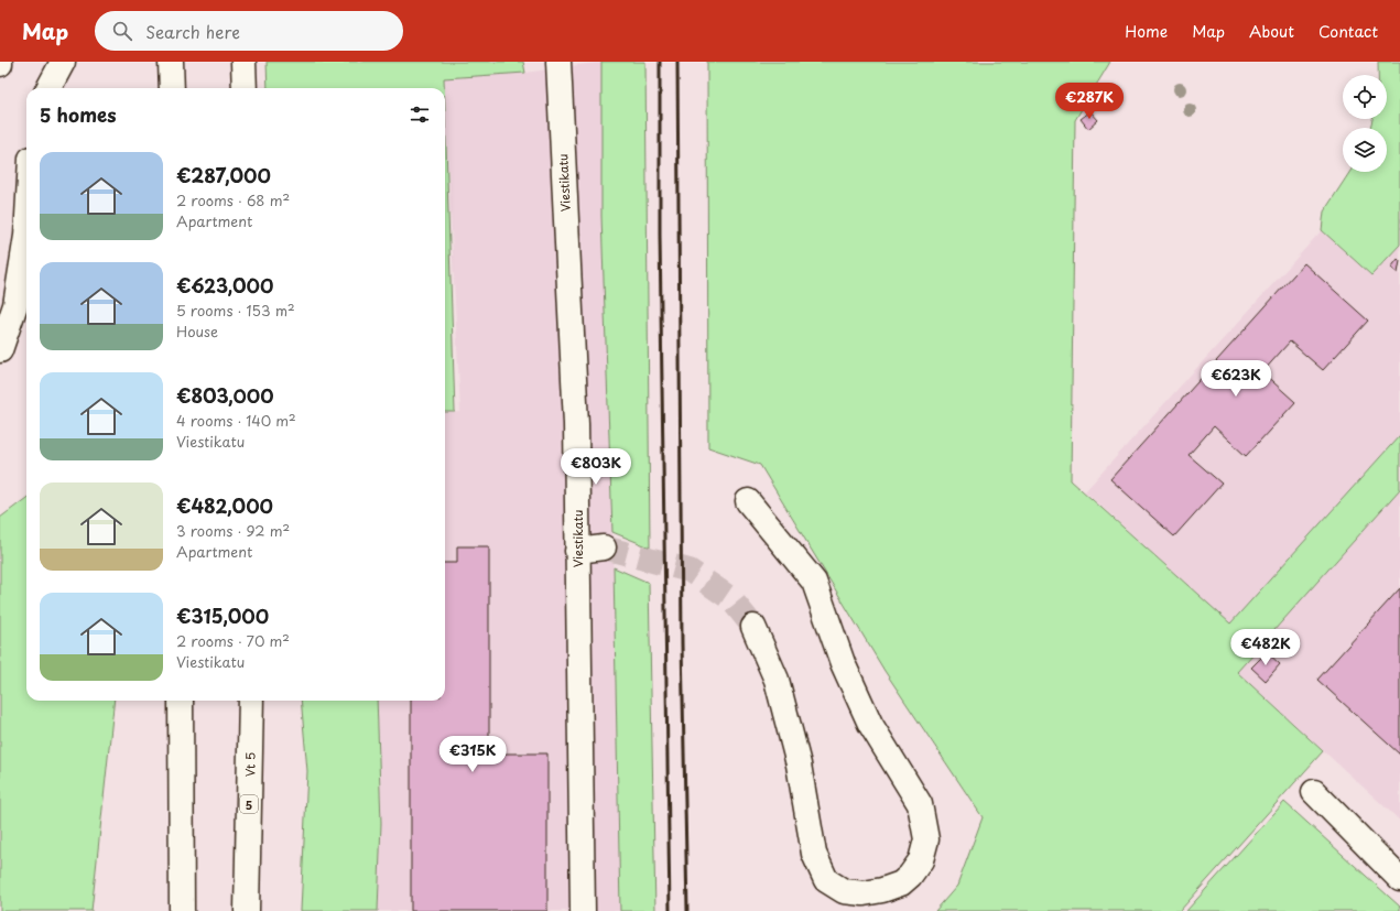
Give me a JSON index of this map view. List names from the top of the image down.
{
  "streets": {
    "main road": ["Viestikatu", "Vt 5", "5"]
  },
  "page": {
    "header": "Map",
    "search": "Search here",
    "nav": [
      "Home",
      "Map",
      "About",
      "Contact"
    ],
    "price": [
      "€287K",
      "€623K",
      "€803K",
      "€482K",
      "€315K"
    ],
    "heading": "5 homes",
    "list": [
      {
        "name": "€287,000",
        "note": "2 rooms · 68 m² · Apartment"
      },
      {
        "name": "€623,000",
        "note": "5 rooms · 153 m² · House"
      },
      {
        "name": "€803,000",
        "note": "4 rooms · 140 m² · Viestikatu"
      },
      {
        "name": "€482,000",
        "note": "3 rooms · 92 m² · Apartment"
      },
      {
        "name": "€315,000",
        "note": "2 rooms · 70 m² · Viestikatu"
      }
    ]
  }
}
